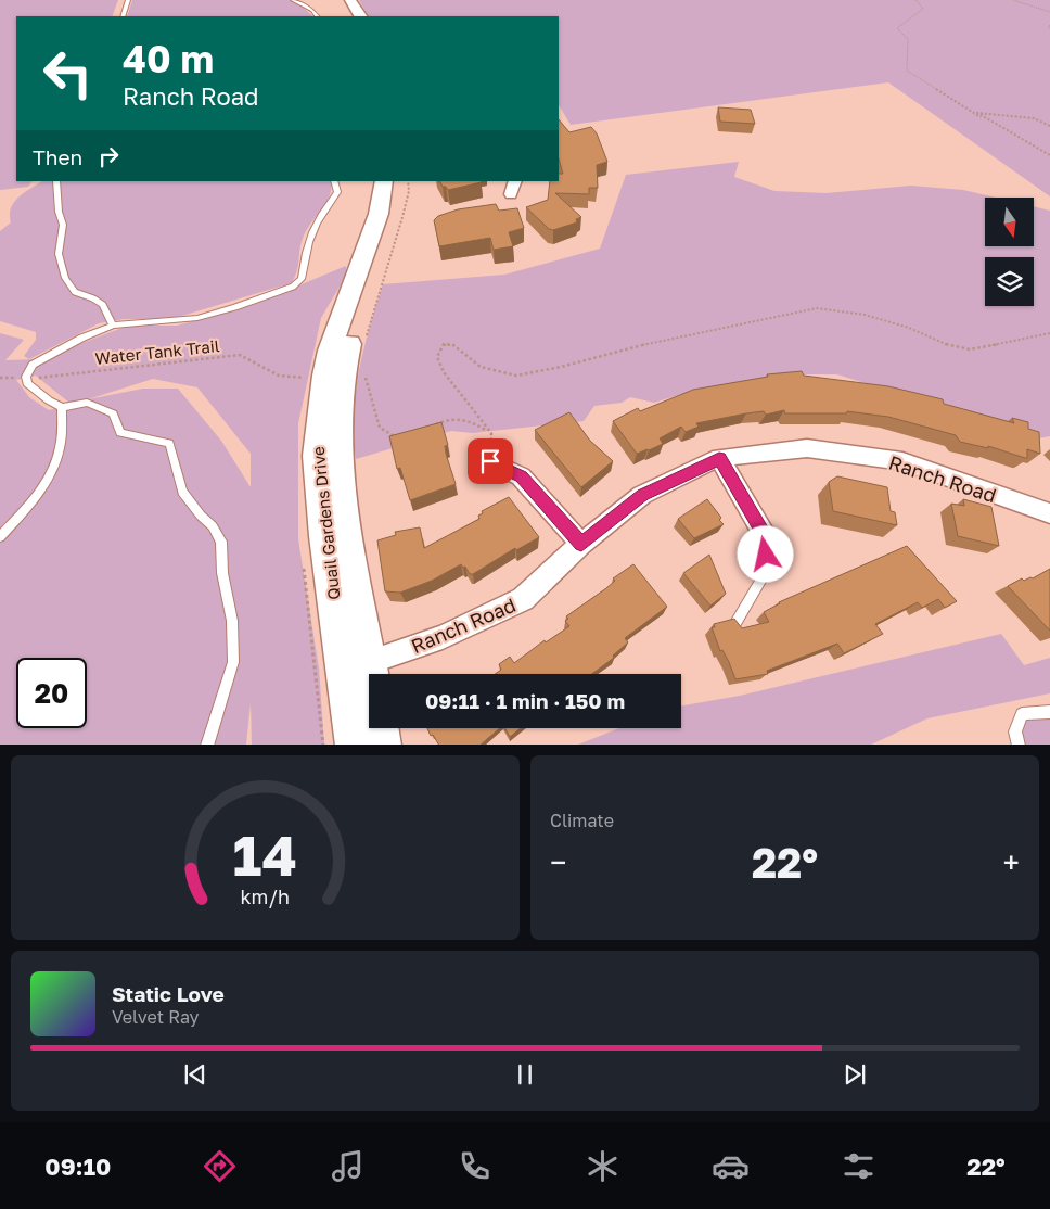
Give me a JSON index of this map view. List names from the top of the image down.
{
  "streets": {
    "main road": ["Quail Gardens Drive"],
    "street": ["Ranch Road"],
    "path": ["Water Tank Trail"]
  },
  "crossings": [
    ["Ranch Road", "Quail Gardens Drive"]
  ],
  "north": "bottom",
  "page": {
    "turn": ["40 m", "Ranch Road"],
    "then": "Then",
    "limit": "20",
    "trip": "09:11 · 1 min · 150 m",
    "tile": "Climate",
    "heat": ["−", "22°", "+"],
    "song": ["Static Love", "Velvet Ray"],
    "tabs": ["09:10", "22°"],
    "gauge": ["14", "km/h"]
  }
}
